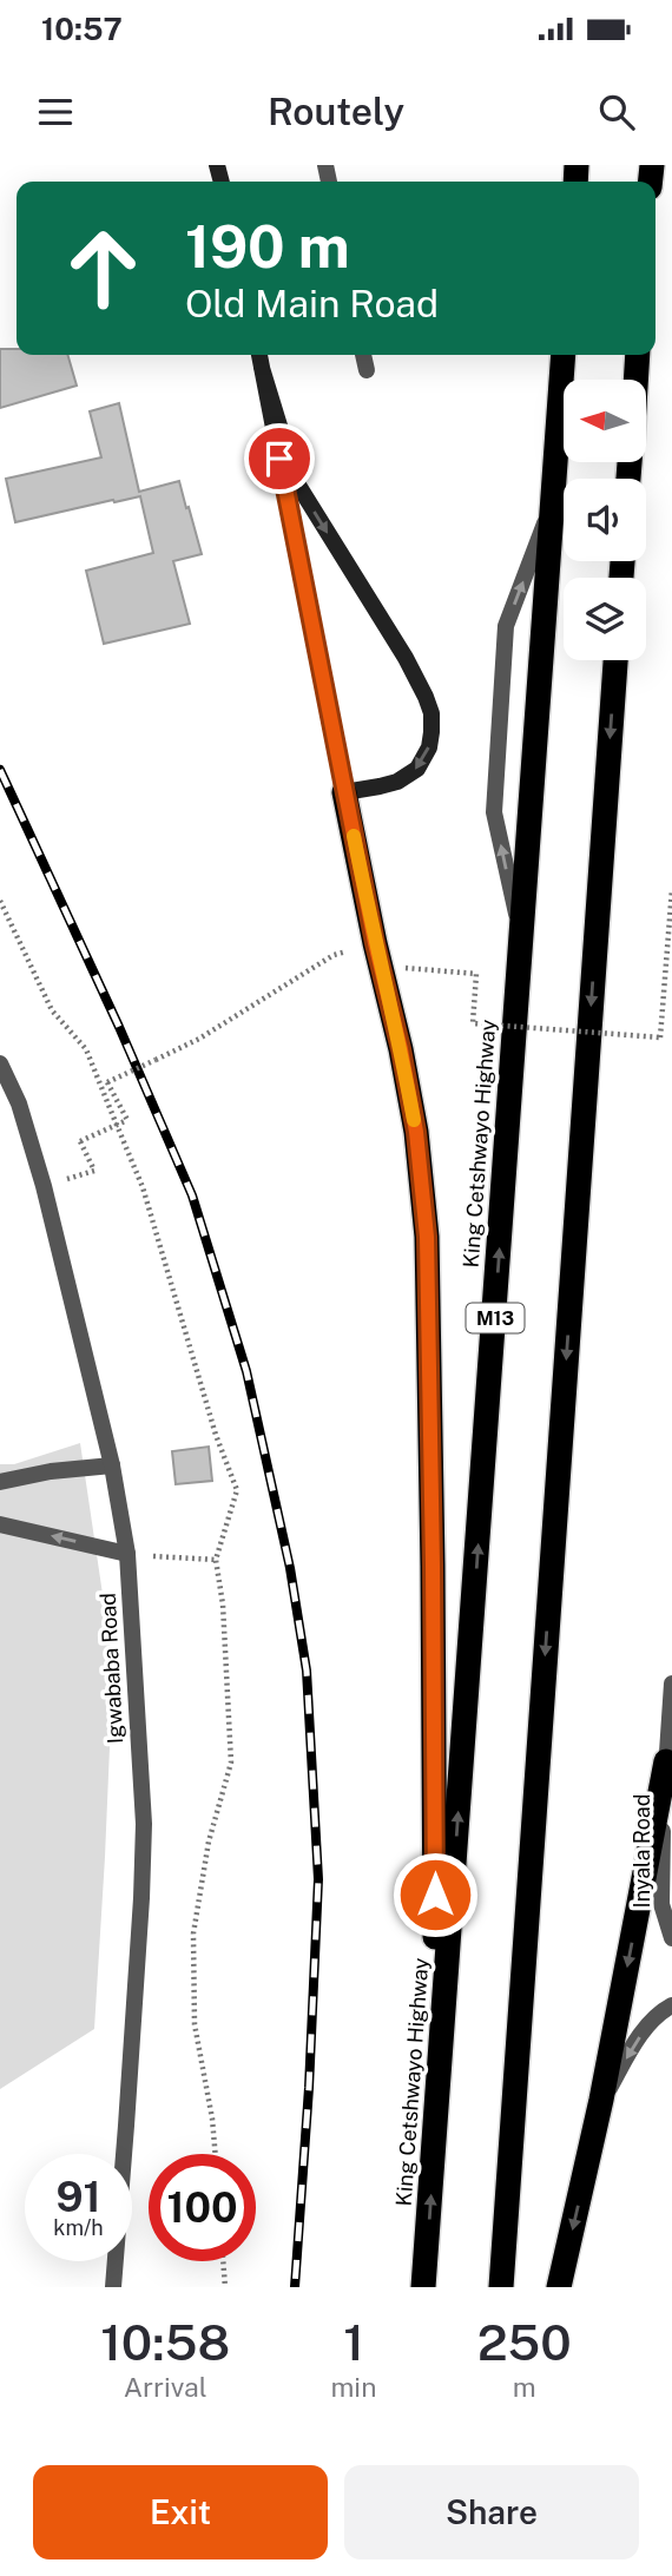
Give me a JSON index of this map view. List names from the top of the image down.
{
  "streets": {
    "highway": ["King Cetshwayo Highway", "M13"],
    "street": ["Igwababa Road", "Inyala Road"]
  },
  "north": "left",
  "page": {
    "status": "10:57",
    "header": "Routely",
    "turn": ["190 m", "Old Main Road"],
    "speed": "91 km/h",
    "limit": "100",
    "eta": [
      "10:58",
      "Arrival",
      "1",
      "min",
      "250",
      "m"
    ],
    "buttons": ["Exit", "Share"]
  }
}
